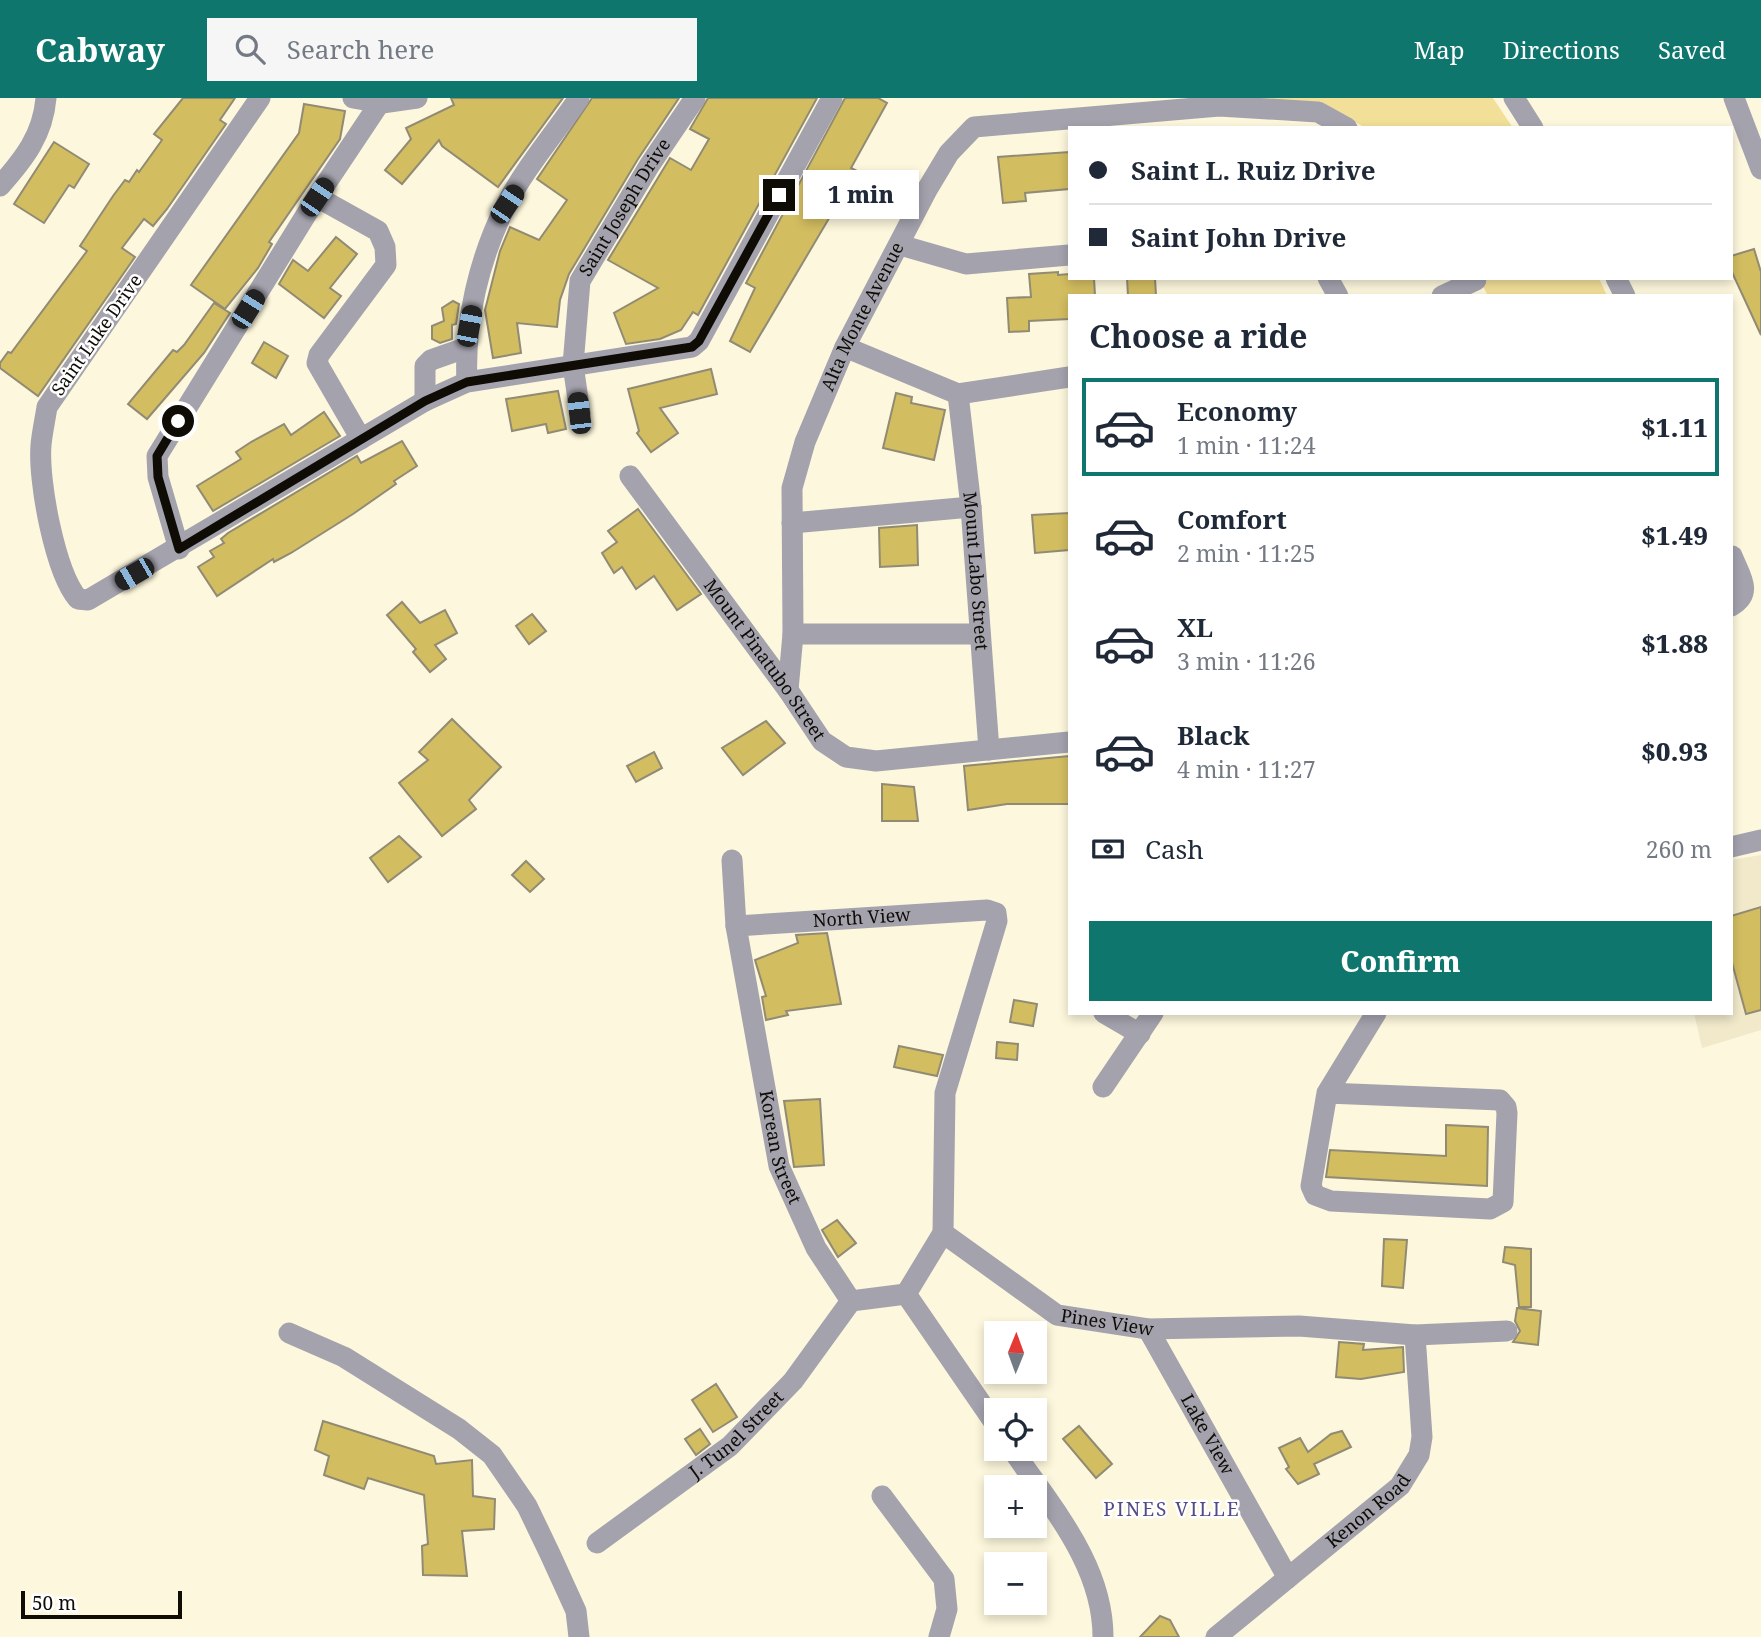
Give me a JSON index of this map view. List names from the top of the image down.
{
  "streets": {
    "street": [
      "Saint Joseph Drive",
      "Alta Monte Avenue",
      "Saint Luke Drive",
      "Mount Labo Street",
      "Mount Pinatubo Street",
      "North View",
      "Korean Street",
      "Pines View",
      "J. Tunel Street",
      "Lake View",
      "Kenon Road"
    ]
  },
  "crossings": [
    ["Alta Monte Avenue", "Mount Pinatubo Street"],
    ["Mount Labo Street", "Mount Pinatubo Street"],
    ["North View", "Korean Street"],
    ["North View", "Pines View"],
    ["Korean Street", "J. Tunel Street"],
    ["Pines View", "Lake View"],
    ["Pines View", "Kenon Road"],
    ["Lake View", "Kenon Road"]
  ],
  "districts": ["PINES VILLE"],
  "scale_bar": "50 m",
  "north": "top",
  "page": {
    "header": "Cabway",
    "search": "Search here",
    "nav": ["Map", "Directions", "Saved"],
    "banner": ["Saint L. Ruiz Drive", "Saint John Drive"],
    "bubble": "1 min",
    "heading": "Choose a ride",
    "list": [
      {
        "name": "Economy",
        "note": "1 min · 11:24",
        "value": "$1.11"
      },
      {
        "name": "Comfort",
        "note": "2 min · 11:25",
        "value": "$1.49"
      },
      {
        "name": "XL",
        "note": "3 min · 11:26",
        "value": "$1.88"
      },
      {
        "name": "Black",
        "note": "4 min · 11:27",
        "value": "$0.93"
      }
    ],
    "pay": ["Cash", "260 m"],
    "buttons": "Confirm",
    "map_buttons": ["+", "−"],
    "scale": "50 m"
  }
}
